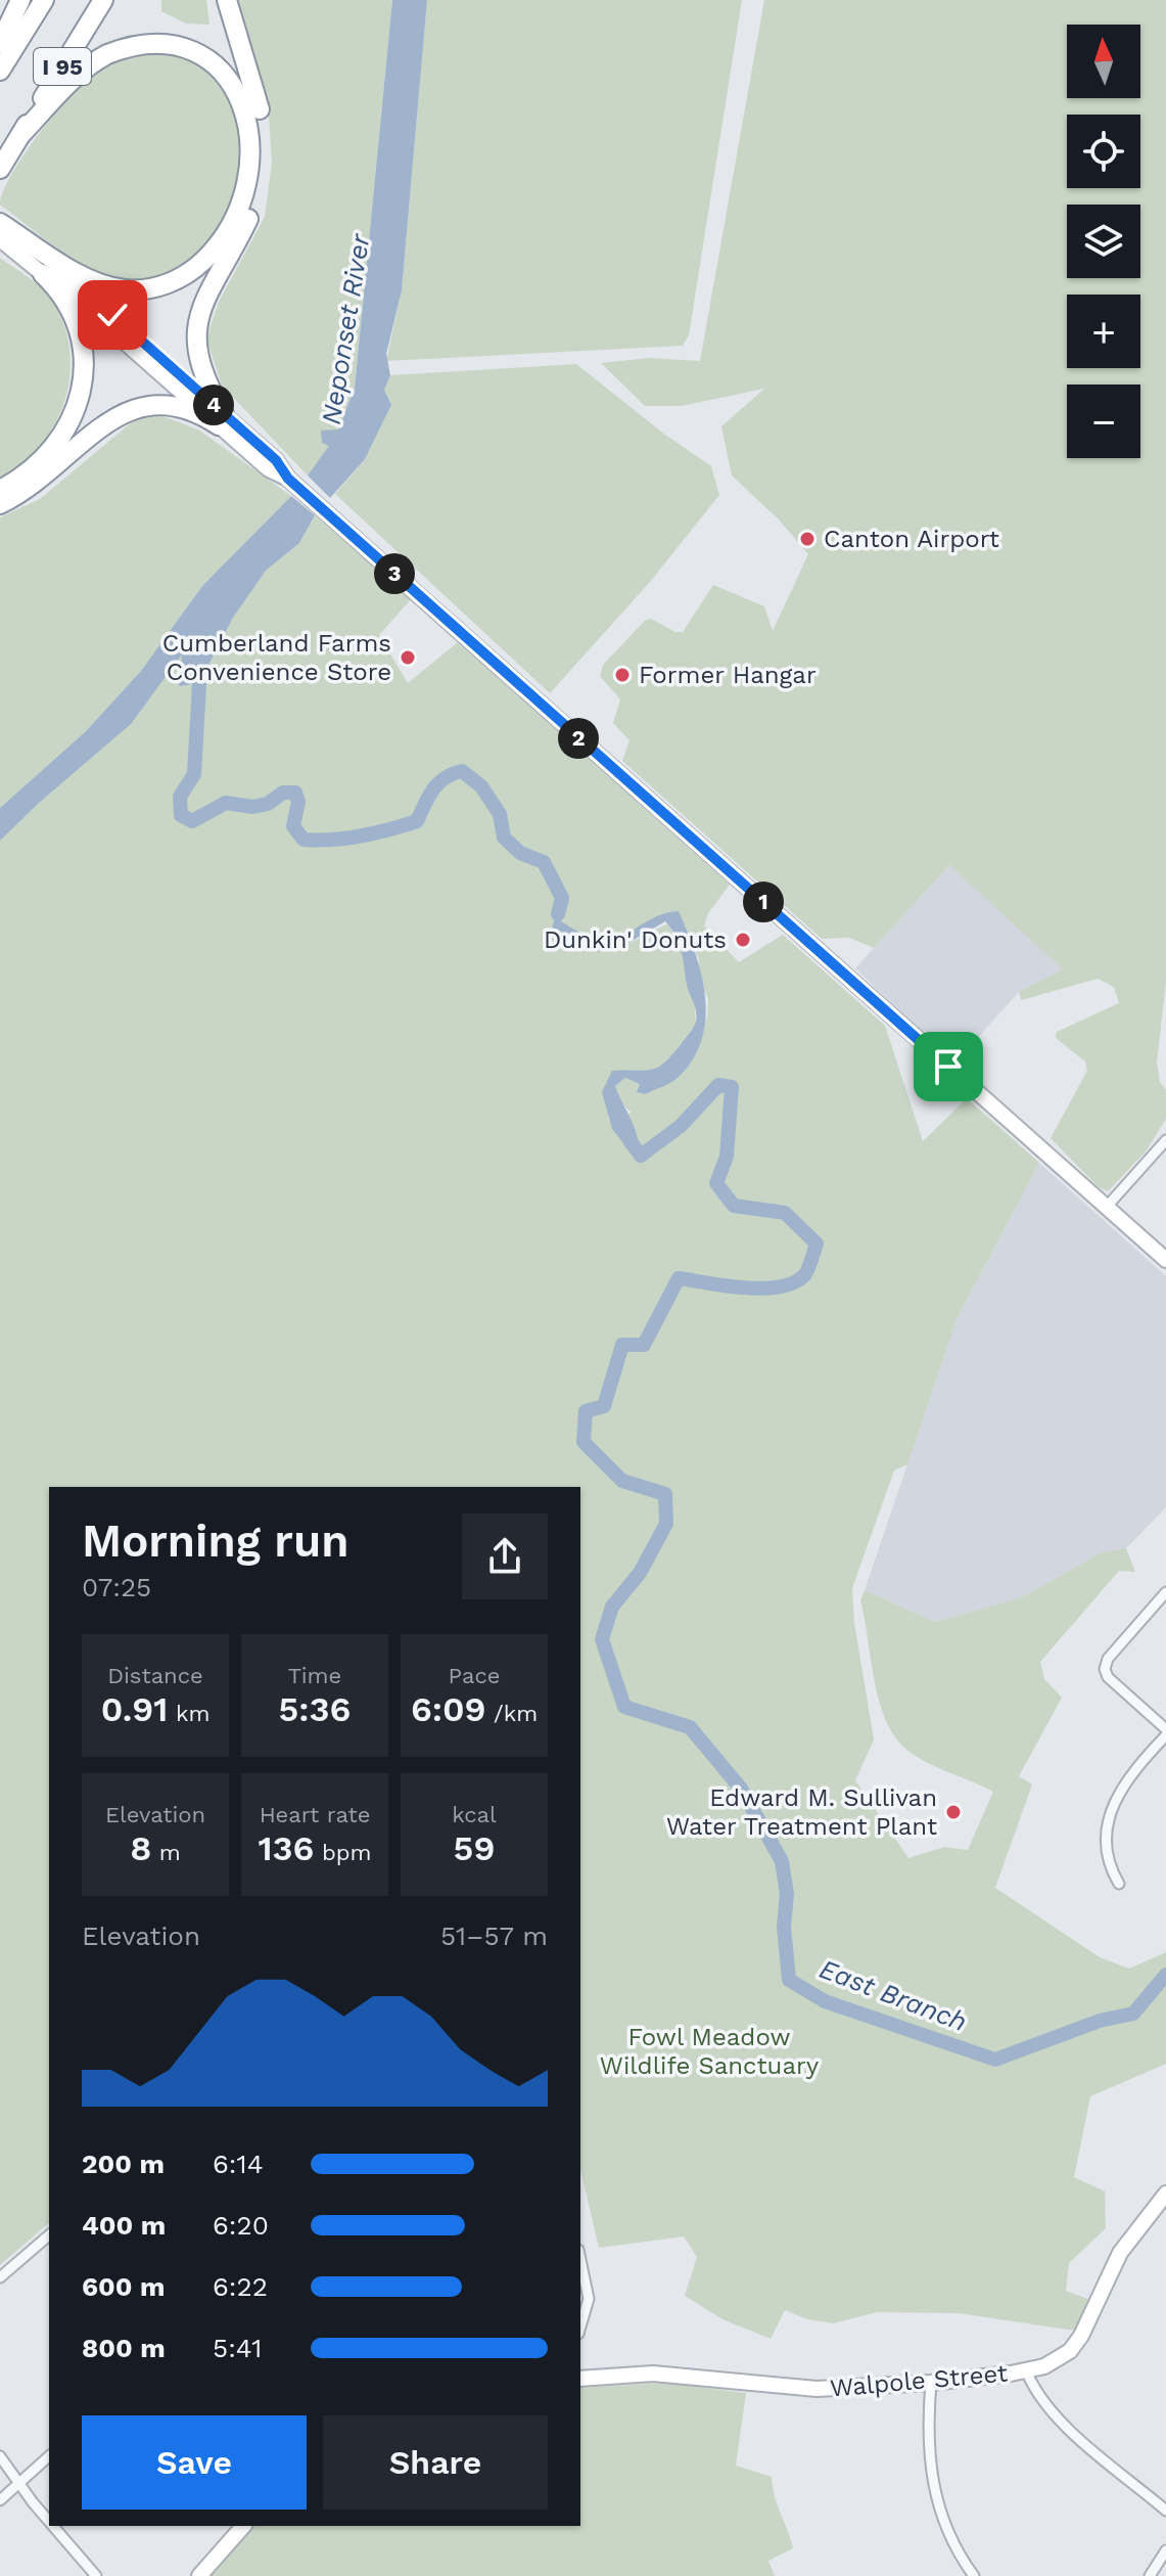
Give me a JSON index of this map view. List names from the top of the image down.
{
  "streets": {
    "highway": ["I 95"],
    "main road": ["Walpole Street"]
  },
  "water": ["Neponset River", "East Branch"],
  "parks": ["Fowl Meadow Wildlife Sanctuary"],
  "places": [
    "Canton Airport",
    "Cumberland Farms Convenience Store",
    "Former Hangar",
    "Dunkin' Donuts",
    "Edward M. Sullivan Water Treatment Plant"
  ],
  "north": "top",
  "page": {
    "map_buttons": ["+", "−"],
    "pins": [
      "4",
      "3",
      "2",
      "1"
    ],
    "heading": ["Morning run", "07:25"],
    "stats": [
      ["Distance", "0.91 km"],
      ["Time", "5:36"],
      ["Pace", "6:09 /km"],
      ["Elevation", "8 m"],
      ["Heart rate", "136 bpm"],
      ["kcal", "59"]
    ],
    "chart": ["Elevation", "51–57 m"],
    "list": [
      {
        "name": "200 m",
        "note": "6:14"
      },
      {
        "name": "400 m",
        "note": "6:20"
      },
      {
        "name": "600 m",
        "note": "6:22"
      },
      {
        "name": "800 m",
        "note": "5:41"
      }
    ],
    "buttons": ["Save", "Share"]
  }
}
